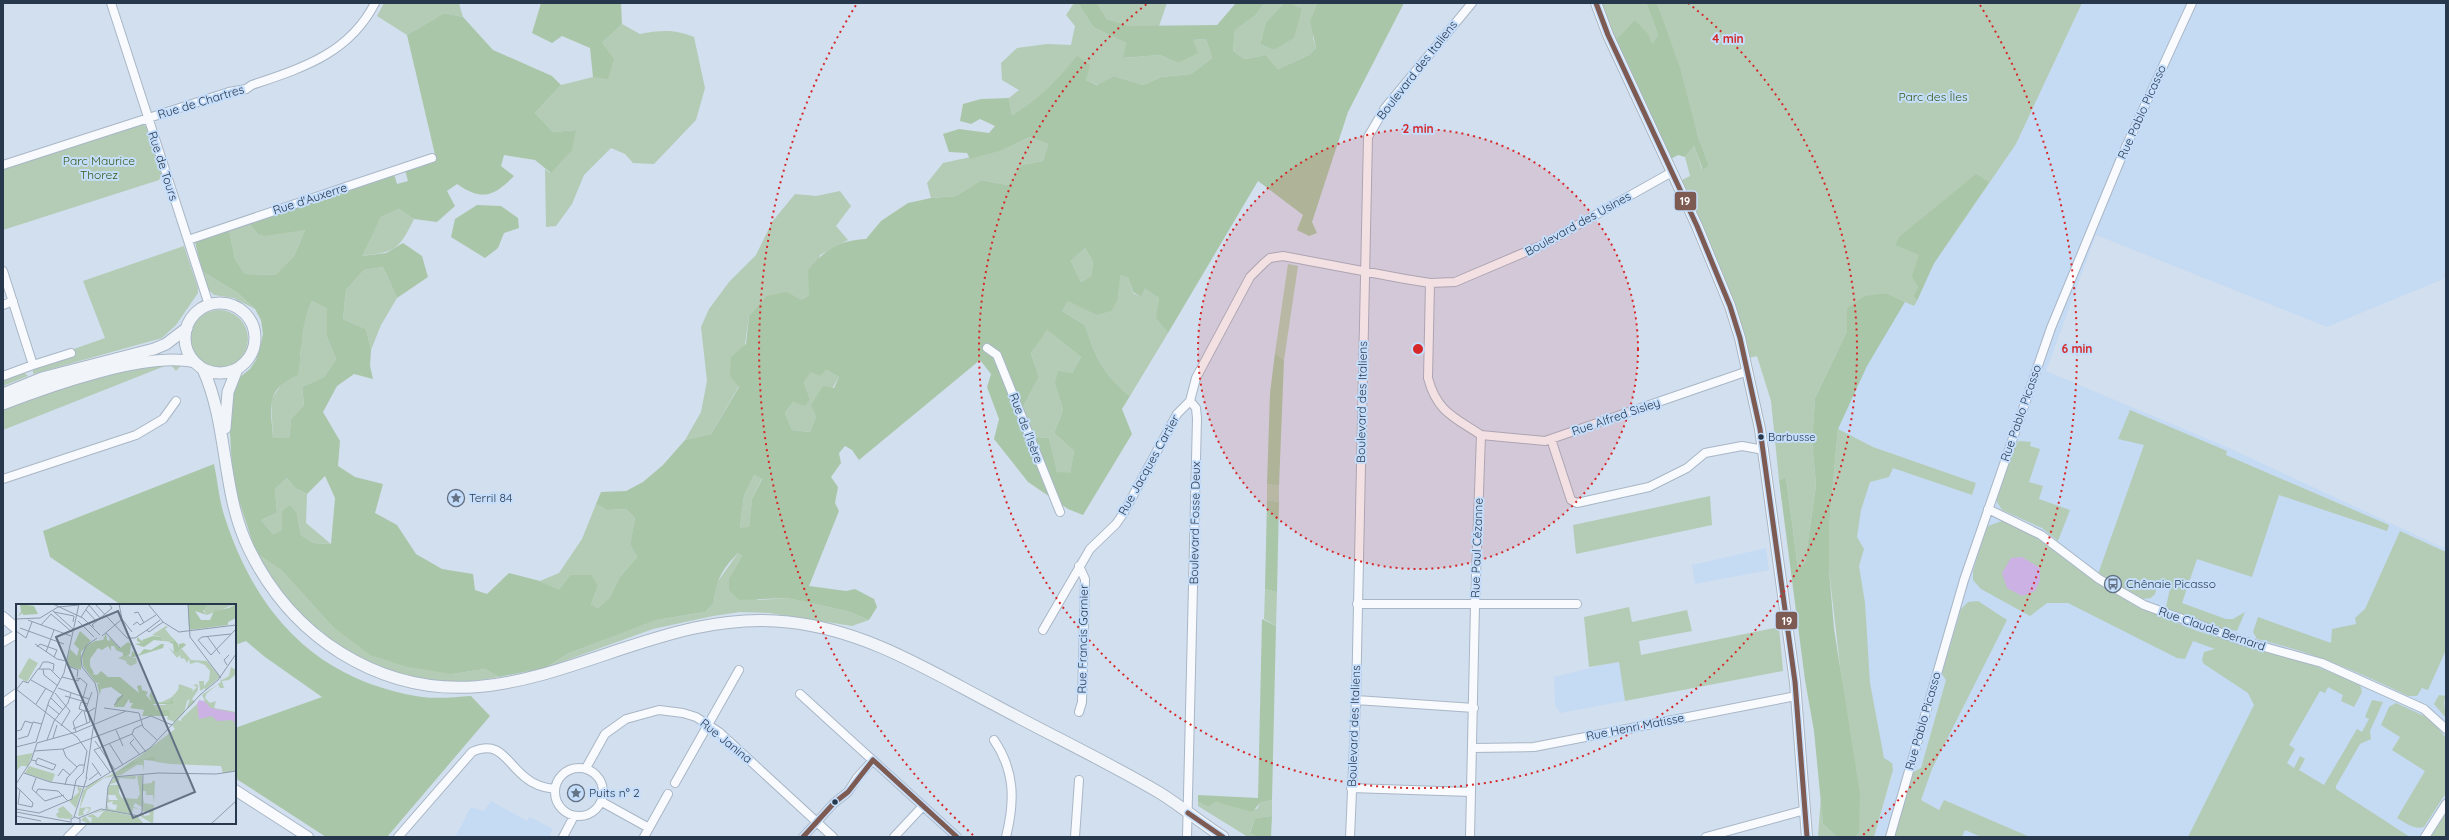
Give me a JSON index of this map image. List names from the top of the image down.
{
  "streets": {
    "street": [
      "Boulevard des Italiens",
      "Rue de Chartres",
      "Rue Pablo Picasso",
      "Rue de Tours",
      "Rue d'Auxerre",
      "Boulevard des Usines",
      "Rue Alfred Sisley",
      "Rue de l'Isère",
      "Rue Jacques Cartier",
      "Boulevard Fosse Deux",
      "Rue Paul Cézanne",
      "Rue Claude Bernard",
      "Rue Francis Garnier",
      "Rue Henri Matisse",
      "Rue Janina"
    ]
  },
  "crossings": [
    ["Boulevard des Italiens", "Boulevard des Usines"],
    ["Rue de Chartres", "Rue de Tours"],
    ["Rue Pablo Picasso", "Rue Claude Bernard"],
    ["Rue de Tours", "Rue d'Auxerre"],
    ["Boulevard des Usines", "Rue Jacques Cartier"],
    ["Boulevard des Usines", "Boulevard Fosse Deux"],
    ["Rue Alfred Sisley", "Rue Paul Cézanne"],
    ["Rue Jacques Cartier", "Boulevard Fosse Deux"],
    ["Rue Jacques Cartier", "Rue Francis Garnier"],
    ["Rue Paul Cézanne", "Rue Henri Matisse"]
  ],
  "parks": ["Parc des Îles", "Parc Maurice Thorez"],
  "places": {
    "other": ["Barbusse"],
    "place": ["Terril 84", "Puits n° 2"],
    "bus stop": ["Chênaie Picasso"]
  },
  "lines": ["transit line 19"],
  "rings": ["4 min", "2 min", "6 min"]
}
